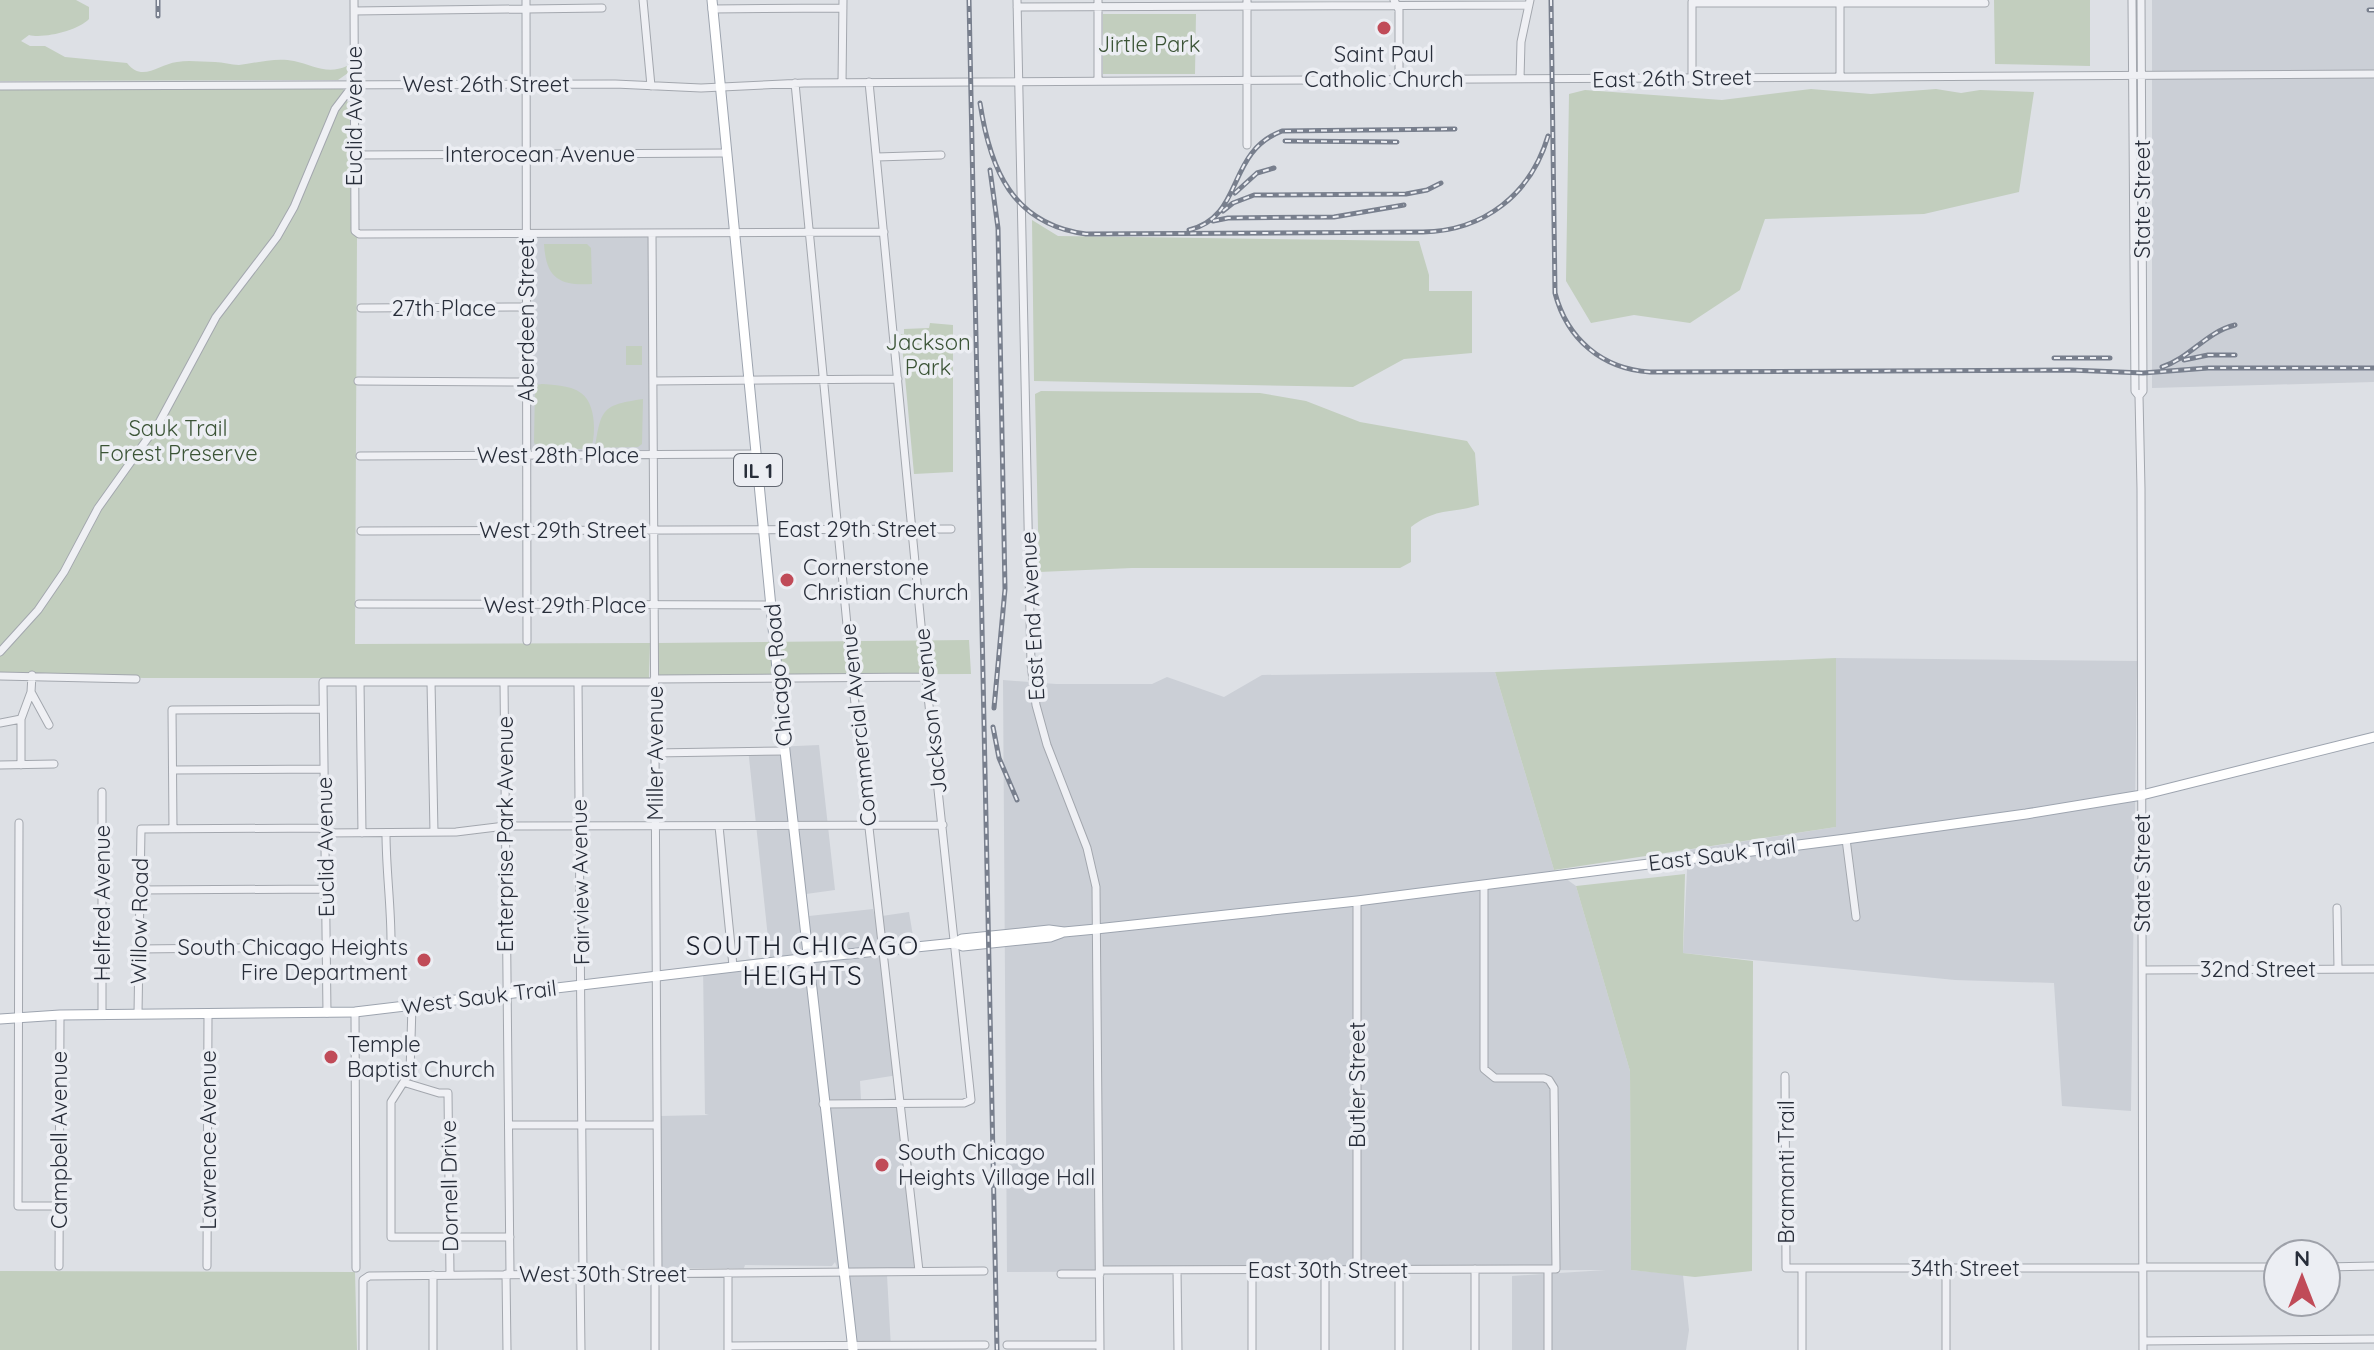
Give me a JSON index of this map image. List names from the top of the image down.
{
  "streets": {
    "main road": [
      "IL 1",
      "Chicago Road",
      "East Sauk Trail",
      "West Sauk Trail"
    ],
    "street": [
      "East 26th Street",
      "West 26th Street",
      "Euclid Avenue",
      "Interocean Avenue",
      "State Street",
      "27th Place",
      "Aberdeen Street",
      "West 28th Place",
      "East 29th Street",
      "West 29th Street",
      "West 29th Place",
      "East End Avenue",
      "Jackson Avenue",
      "Commercial Avenue",
      "Miller Avenue",
      "Enterprise Park Avenue",
      "Fairview Avenue",
      "Helfred Avenue",
      "Willow Road",
      "32nd Street",
      "Butler Street",
      "Campbell Avenue",
      "Lawrence Avenue",
      "Bramanti Trail",
      "Dornell Drive",
      "34th Street",
      "East 30th Street",
      "West 30th Street"
    ]
  },
  "crossings": [
    ["East 26th Street", "West 26th Street"],
    ["East 26th Street", "State Street"],
    ["East 26th Street", "East End Avenue"],
    ["West 26th Street", "Euclid Avenue"],
    ["West 26th Street", "Aberdeen Street"],
    ["West 26th Street", "Chicago Road"],
    ["West 26th Street", "Jackson Avenue"],
    ["West 26th Street", "Commercial Avenue"],
    ["Euclid Avenue", "Interocean Avenue"],
    ["Euclid Avenue", "Aberdeen Street"],
    ["Euclid Avenue", "West Sauk Trail"],
    ["Interocean Avenue", "Aberdeen Street"],
    ["Interocean Avenue", "Chicago Road"],
    ["State Street", "East Sauk Trail"],
    ["State Street", "32nd Street"],
    ["State Street", "34th Street"],
    ["27th Place", "Aberdeen Street"],
    ["Aberdeen Street", "West 28th Place"],
    ["Aberdeen Street", "West 29th Street"],
    ["Aberdeen Street", "West 29th Place"],
    ["West 28th Place", "Chicago Road"],
    ["West 28th Place", "Miller Avenue"],
    ["East 29th Street", "West 29th Street"],
    ["East 29th Street", "Chicago Road"],
    ["East 29th Street", "Jackson Avenue"],
    ["East 29th Street", "Commercial Avenue"],
    ["West 29th Street", "Chicago Road"],
    ["West 29th Street", "Miller Avenue"],
    ["West 29th Place", "Chicago Road"],
    ["West 29th Place", "Miller Avenue"],
    ["East End Avenue", "East Sauk Trail"],
    ["East End Avenue", "East 30th Street"],
    ["Chicago Road", "West Sauk Trail"],
    ["Chicago Road", "West 30th Street"],
    ["Jackson Avenue", "Commercial Avenue"],
    ["Jackson Avenue", "West Sauk Trail"],
    ["Commercial Avenue", "West Sauk Trail"],
    ["Miller Avenue", "West Sauk Trail"],
    ["Miller Avenue", "West 30th Street"],
    ["Enterprise Park Avenue", "West Sauk Trail"],
    ["Enterprise Park Avenue", "West 30th Street"],
    ["East Sauk Trail", "West Sauk Trail"],
    ["East Sauk Trail", "Butler Street"],
    ["Fairview Avenue", "West Sauk Trail"],
    ["Fairview Avenue", "West 30th Street"],
    ["Helfred Avenue", "West Sauk Trail"],
    ["Willow Road", "West Sauk Trail"],
    ["West Sauk Trail", "Campbell Avenue"],
    ["West Sauk Trail", "Lawrence Avenue"],
    ["Butler Street", "East 30th Street"],
    ["Bramanti Trail", "34th Street"],
    ["Dornell Drive", "West 30th Street"]
  ],
  "districts": ["SOUTH CHICAGO HEIGHTS"],
  "parks": ["Jirtle Park", "Jackson Park", "Sauk Trail Forest Preserve"],
  "places": [
    "Saint Paul Catholic Church",
    "Cornerstone Christian Church",
    "South Chicago Heights Fire Department",
    "Temple Baptist Church",
    "South Chicago Heights Village Hall"
  ],
  "north": "top"
}
